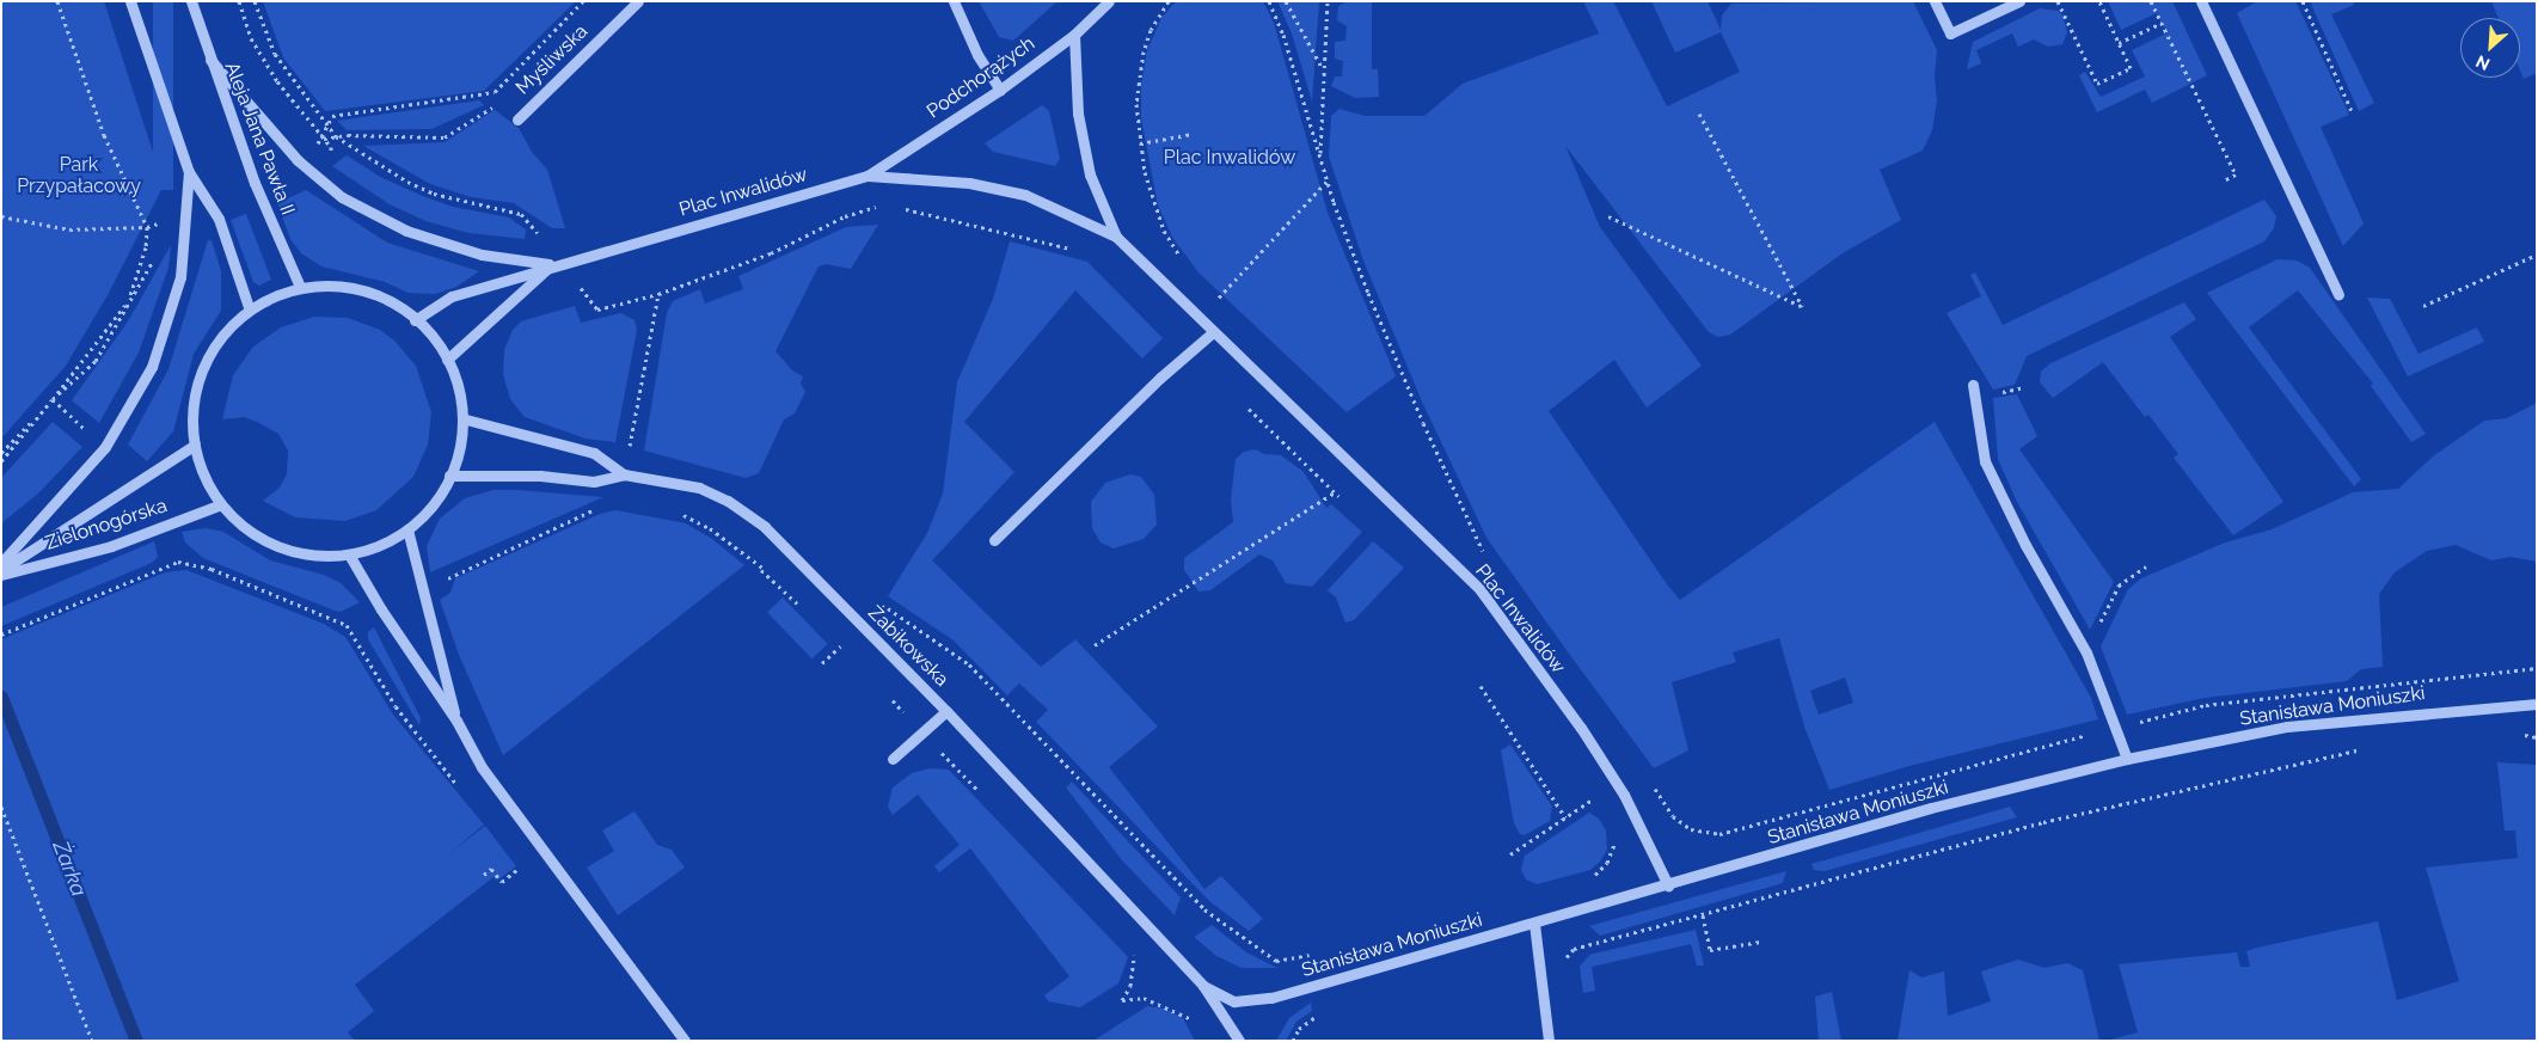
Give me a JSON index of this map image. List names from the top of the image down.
{
  "streets": {
    "street": [
      "Myśliwska",
      "Podchorążych",
      "Aleja Jana Pawła II",
      "Plac Inwalidów",
      "Zielonogórska",
      "Żabikowska",
      "Stanisława Moniuszki"
    ]
  },
  "crossings": [
    ["Podchorążych", "Plac Inwalidów"],
    ["Plac Inwalidów", "Stanisława Moniuszki"],
    ["Żabikowska", "Stanisława Moniuszki"]
  ],
  "water": ["Żarka"],
  "parks": ["Plac Inwalidów", "Park Przypałacowy"],
  "north": "bottom left"
}
